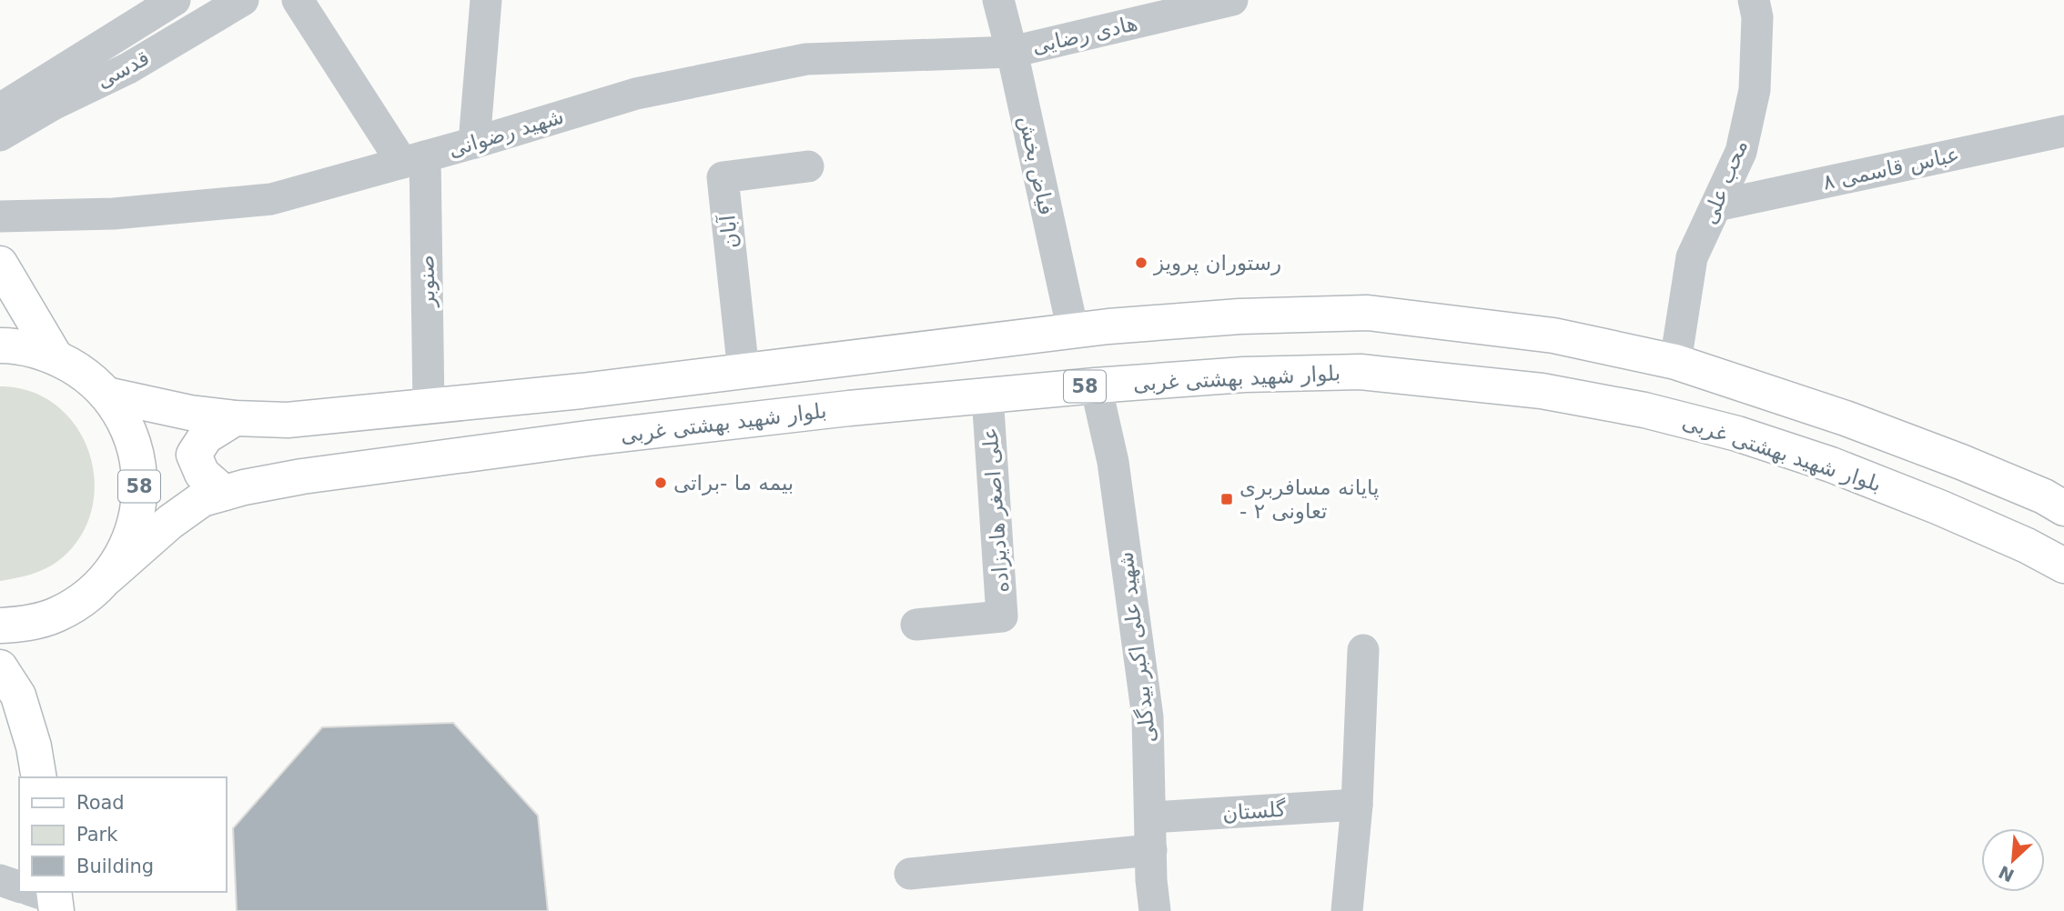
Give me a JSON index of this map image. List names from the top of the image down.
{
  "streets": {
    "main road": ["بلوار شهید بهشتی غربی", "58"],
    "street": [
      "هادی رضایی",
      "قدسی",
      "شهید رضوانی",
      "فیاض بخش",
      "عباس قاسمی ۸",
      "محب علی",
      "آبان",
      "صنوبر",
      "علی اصغر هادیزاده",
      "شهید علی اکبر بیدگلی",
      "گلستان"
    ]
  },
  "crossings": [
    ["هادی رضایی", "شهید رضوانی"],
    ["هادی رضایی", "فیاض بخش"],
    ["شهید رضوانی", "فیاض بخش"],
    ["شهید رضوانی", "صنوبر"],
    ["عباس قاسمی ۸", "محب علی"],
    ["بلوار شهید بهشتی غربی", "58"],
    ["بلوار شهید بهشتی غربی", "علی اصغر هادیزاده"],
    ["بلوار شهید بهشتی غربی", "شهید علی اکبر بیدگلی"],
    ["شهید علی اکبر بیدگلی", "گلستان"]
  ],
  "places": {
    "other": ["رستوران پرویز", "بیمه ما -براتی"],
    "transit": ["پایانه مسافربری - تعاونی ۲"]
  },
  "legend": ["Road", "Park", "Building"],
  "north": "bottom left"
}
